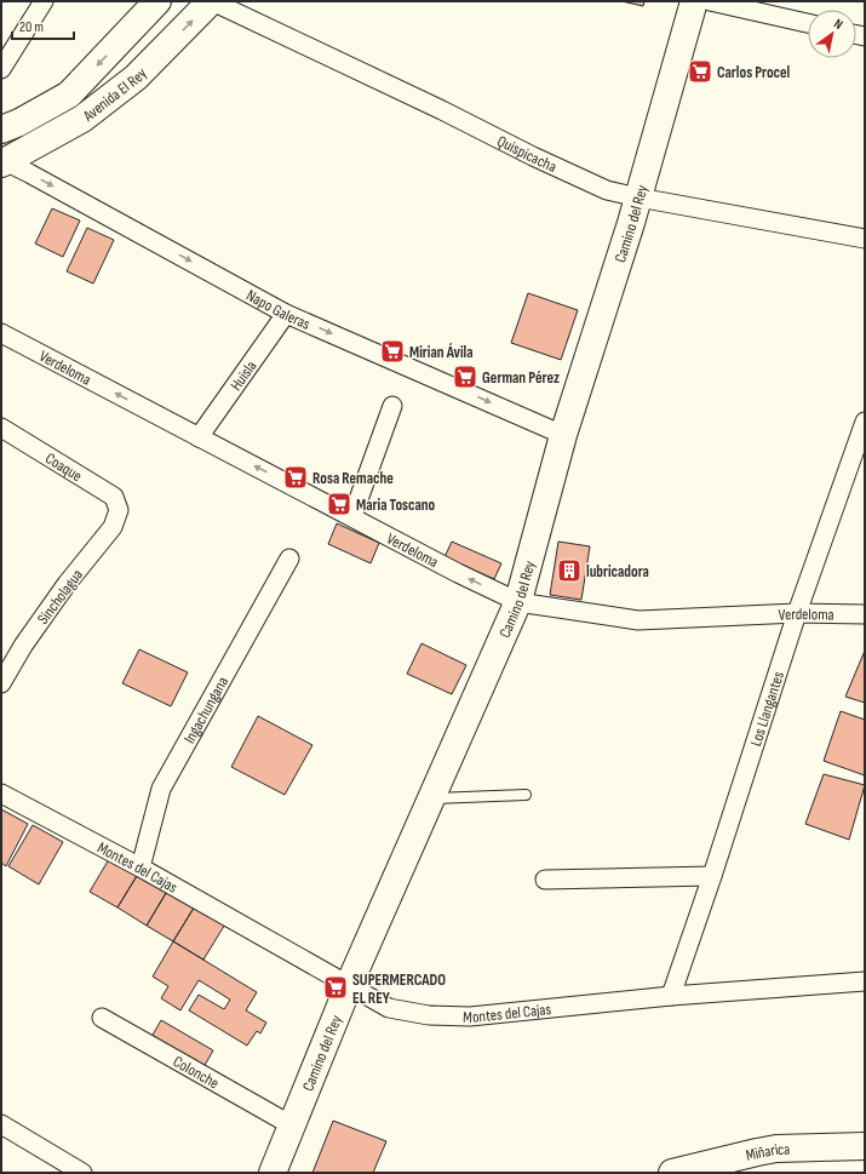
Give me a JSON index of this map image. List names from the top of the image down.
{
  "streets": {
    "street": [
      "Avenida El Rey",
      "Quispicacha",
      "Camino del Rey",
      "Napo Galeras",
      "Verdeloma",
      "Huisla",
      "Coaque",
      "Sincholagua",
      "Los Llangantes",
      "Ingachungana",
      "Montes del Cajas",
      "Colonche",
      "Miñarica"
    ]
  },
  "crossings": [
    ["Avenida El Rey", "Quispicacha"],
    ["Avenida El Rey", "Napo Galeras"],
    ["Quispicacha", "Camino del Rey"],
    ["Camino del Rey", "Napo Galeras"],
    ["Camino del Rey", "Verdeloma"],
    ["Camino del Rey", "Montes del Cajas"],
    ["Camino del Rey", "Colonche"],
    ["Napo Galeras", "Huisla"],
    ["Verdeloma", "Huisla"],
    ["Verdeloma", "Los Llangantes"],
    ["Coaque", "Sincholagua"],
    ["Los Llangantes", "Montes del Cajas"],
    ["Ingachungana", "Montes del Cajas"]
  ],
  "one_way": ["Napo Galeras", "Verdeloma"],
  "places": {
    "supermarket": [
      "Carlos Procel",
      "Mirian Ávila",
      "German Pérez",
      "Rosa Remache",
      "Maria Toscano",
      "SUPERMERCADO EL REY"
    ],
    "building": ["lubricadora"]
  },
  "scale_bar": "20 m",
  "north": "top right"
}
